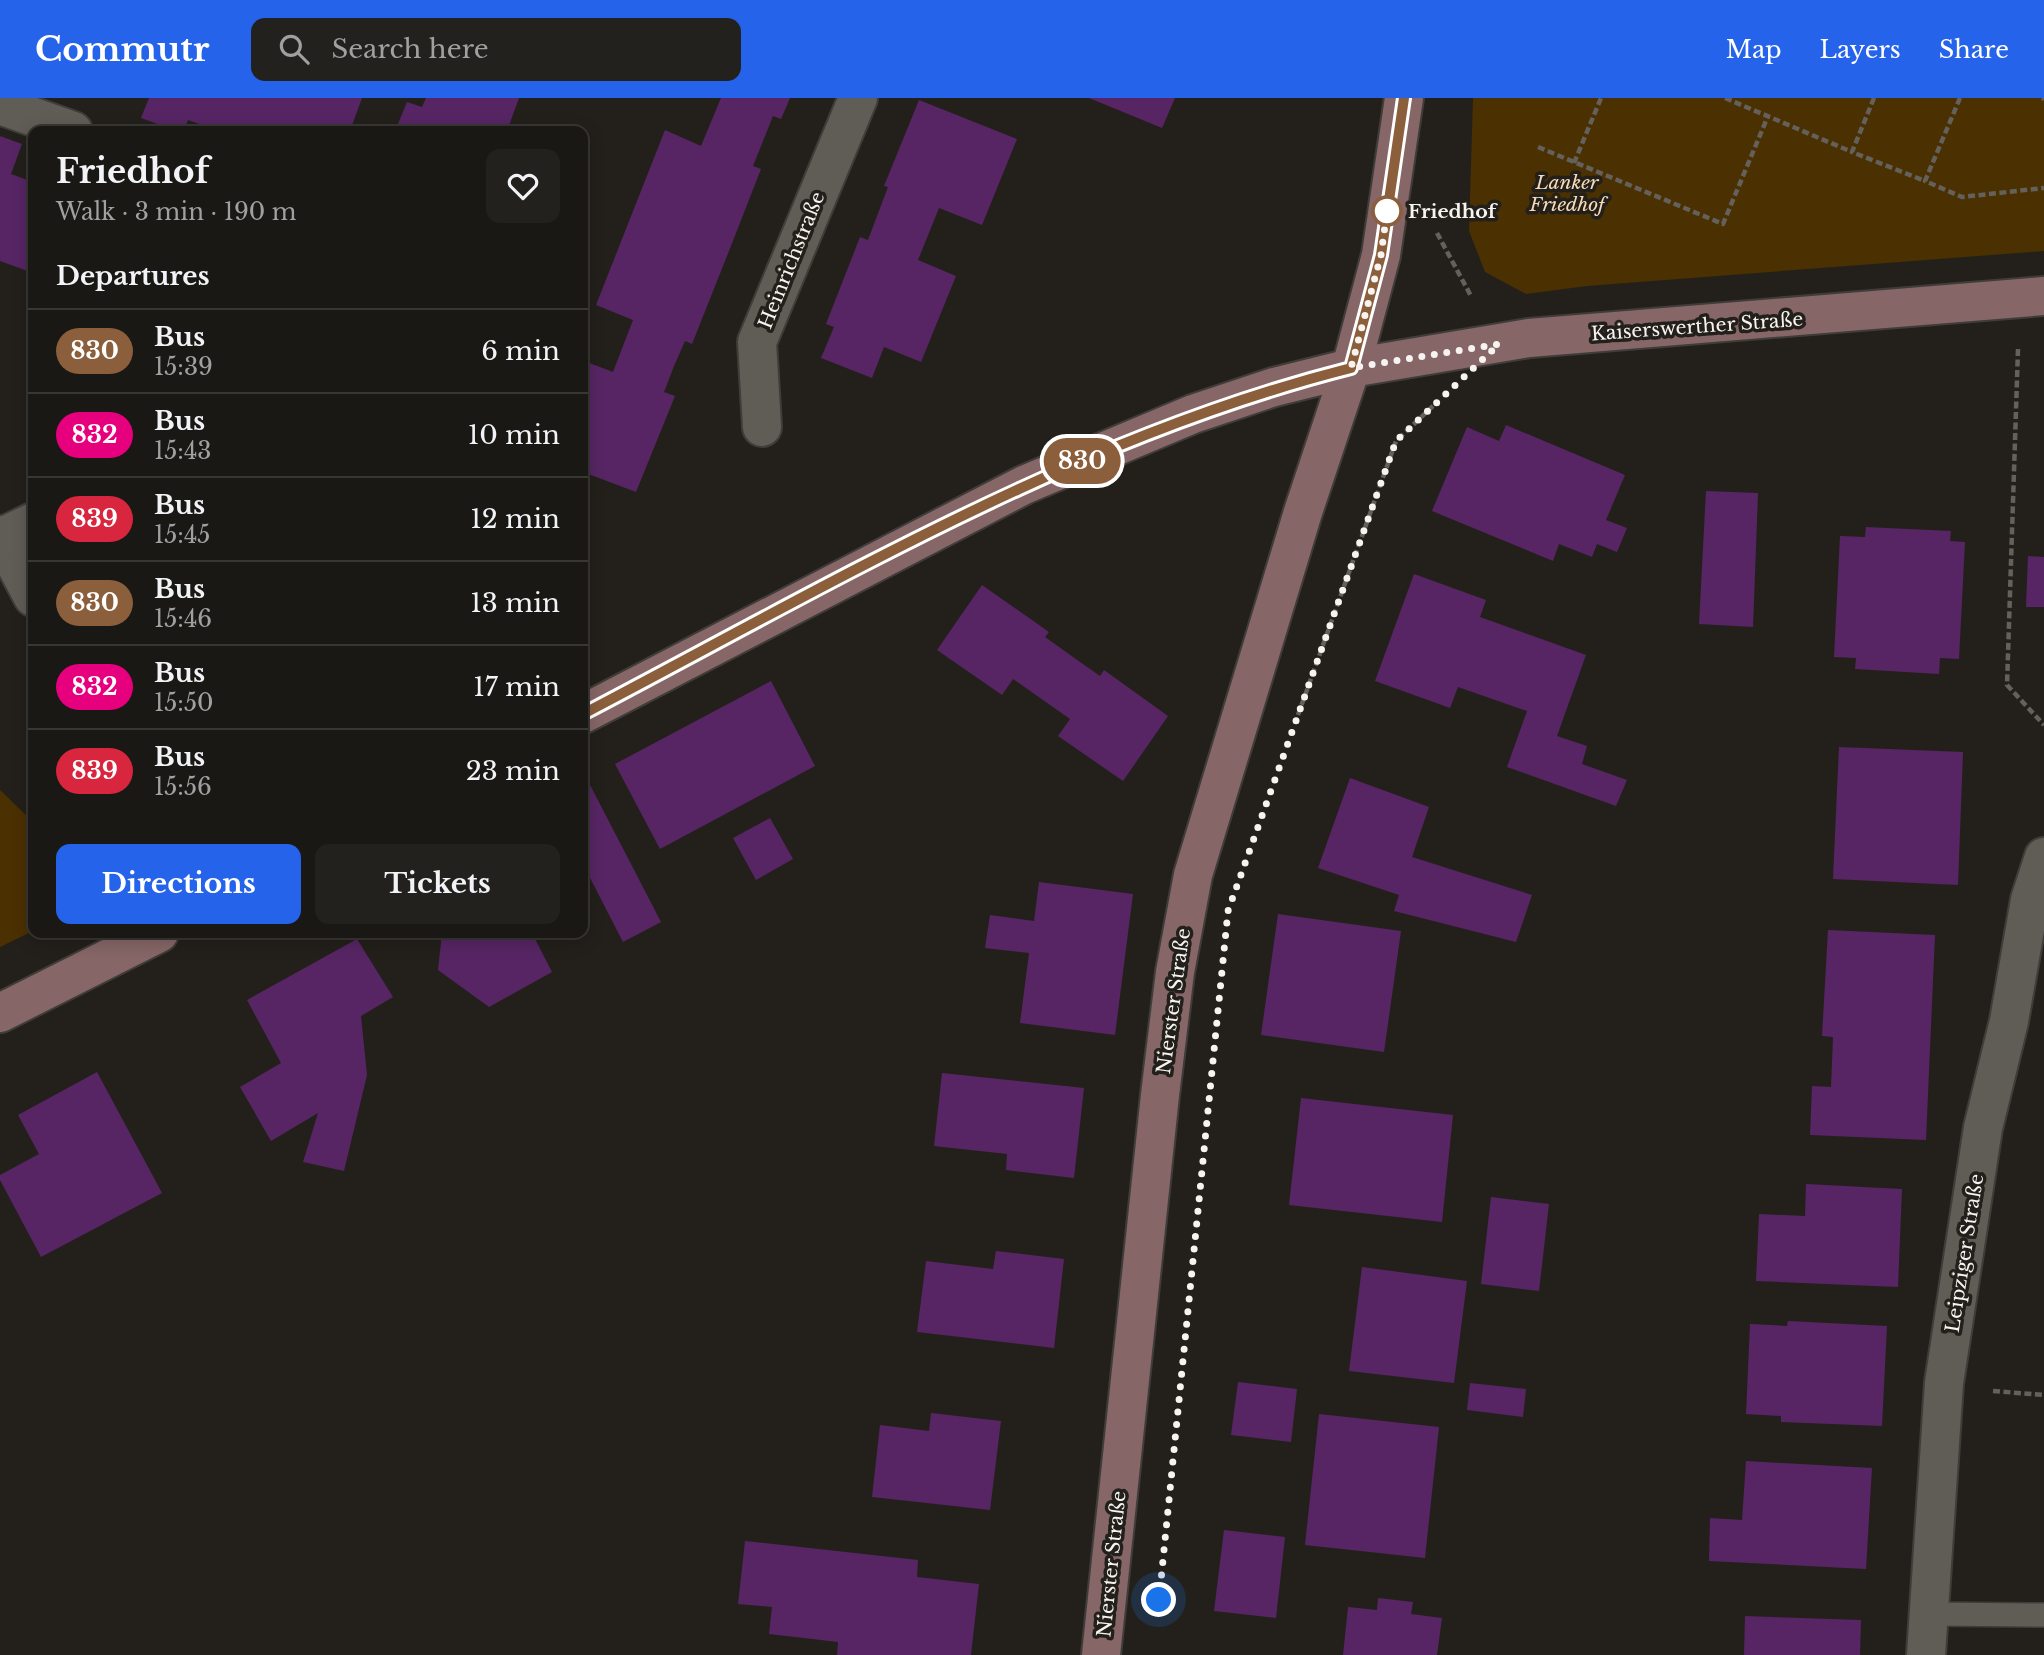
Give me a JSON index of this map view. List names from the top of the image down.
{
  "streets": {
    "street": [
      "Heinrichstraße",
      "Kaiserswerther Straße",
      "Nierster Straße",
      "Leipziger Straße"
    ]
  },
  "crossings": [
    ["Kaiserswerther Straße", "Nierster Straße"]
  ],
  "parks": ["Lanker Friedhof"],
  "places": ["Friedhof"],
  "lines": ["bus line 830"],
  "page": {
    "header": "Commutr",
    "search": "Search here",
    "nav": ["Map", "Layers", "Share"],
    "on_map": "830",
    "heading": [
      ["Friedhof", "Walk · 3 min · 190 m"],
      "Departures"
    ],
    "list": [
      {
        "mark": "830",
        "name": "Bus",
        "note": "15:39",
        "value": "6 min"
      },
      {
        "mark": "832",
        "name": "Bus",
        "note": "15:43",
        "value": "10 min"
      },
      {
        "mark": "839",
        "name": "Bus",
        "note": "15:45",
        "value": "12 min"
      },
      {
        "mark": "830",
        "name": "Bus",
        "note": "15:46",
        "value": "13 min"
      },
      {
        "mark": "832",
        "name": "Bus",
        "note": "15:50",
        "value": "17 min"
      },
      {
        "mark": "839",
        "name": "Bus",
        "note": "15:56",
        "value": "23 min"
      }
    ],
    "buttons": ["Directions", "Tickets"]
  }
}
